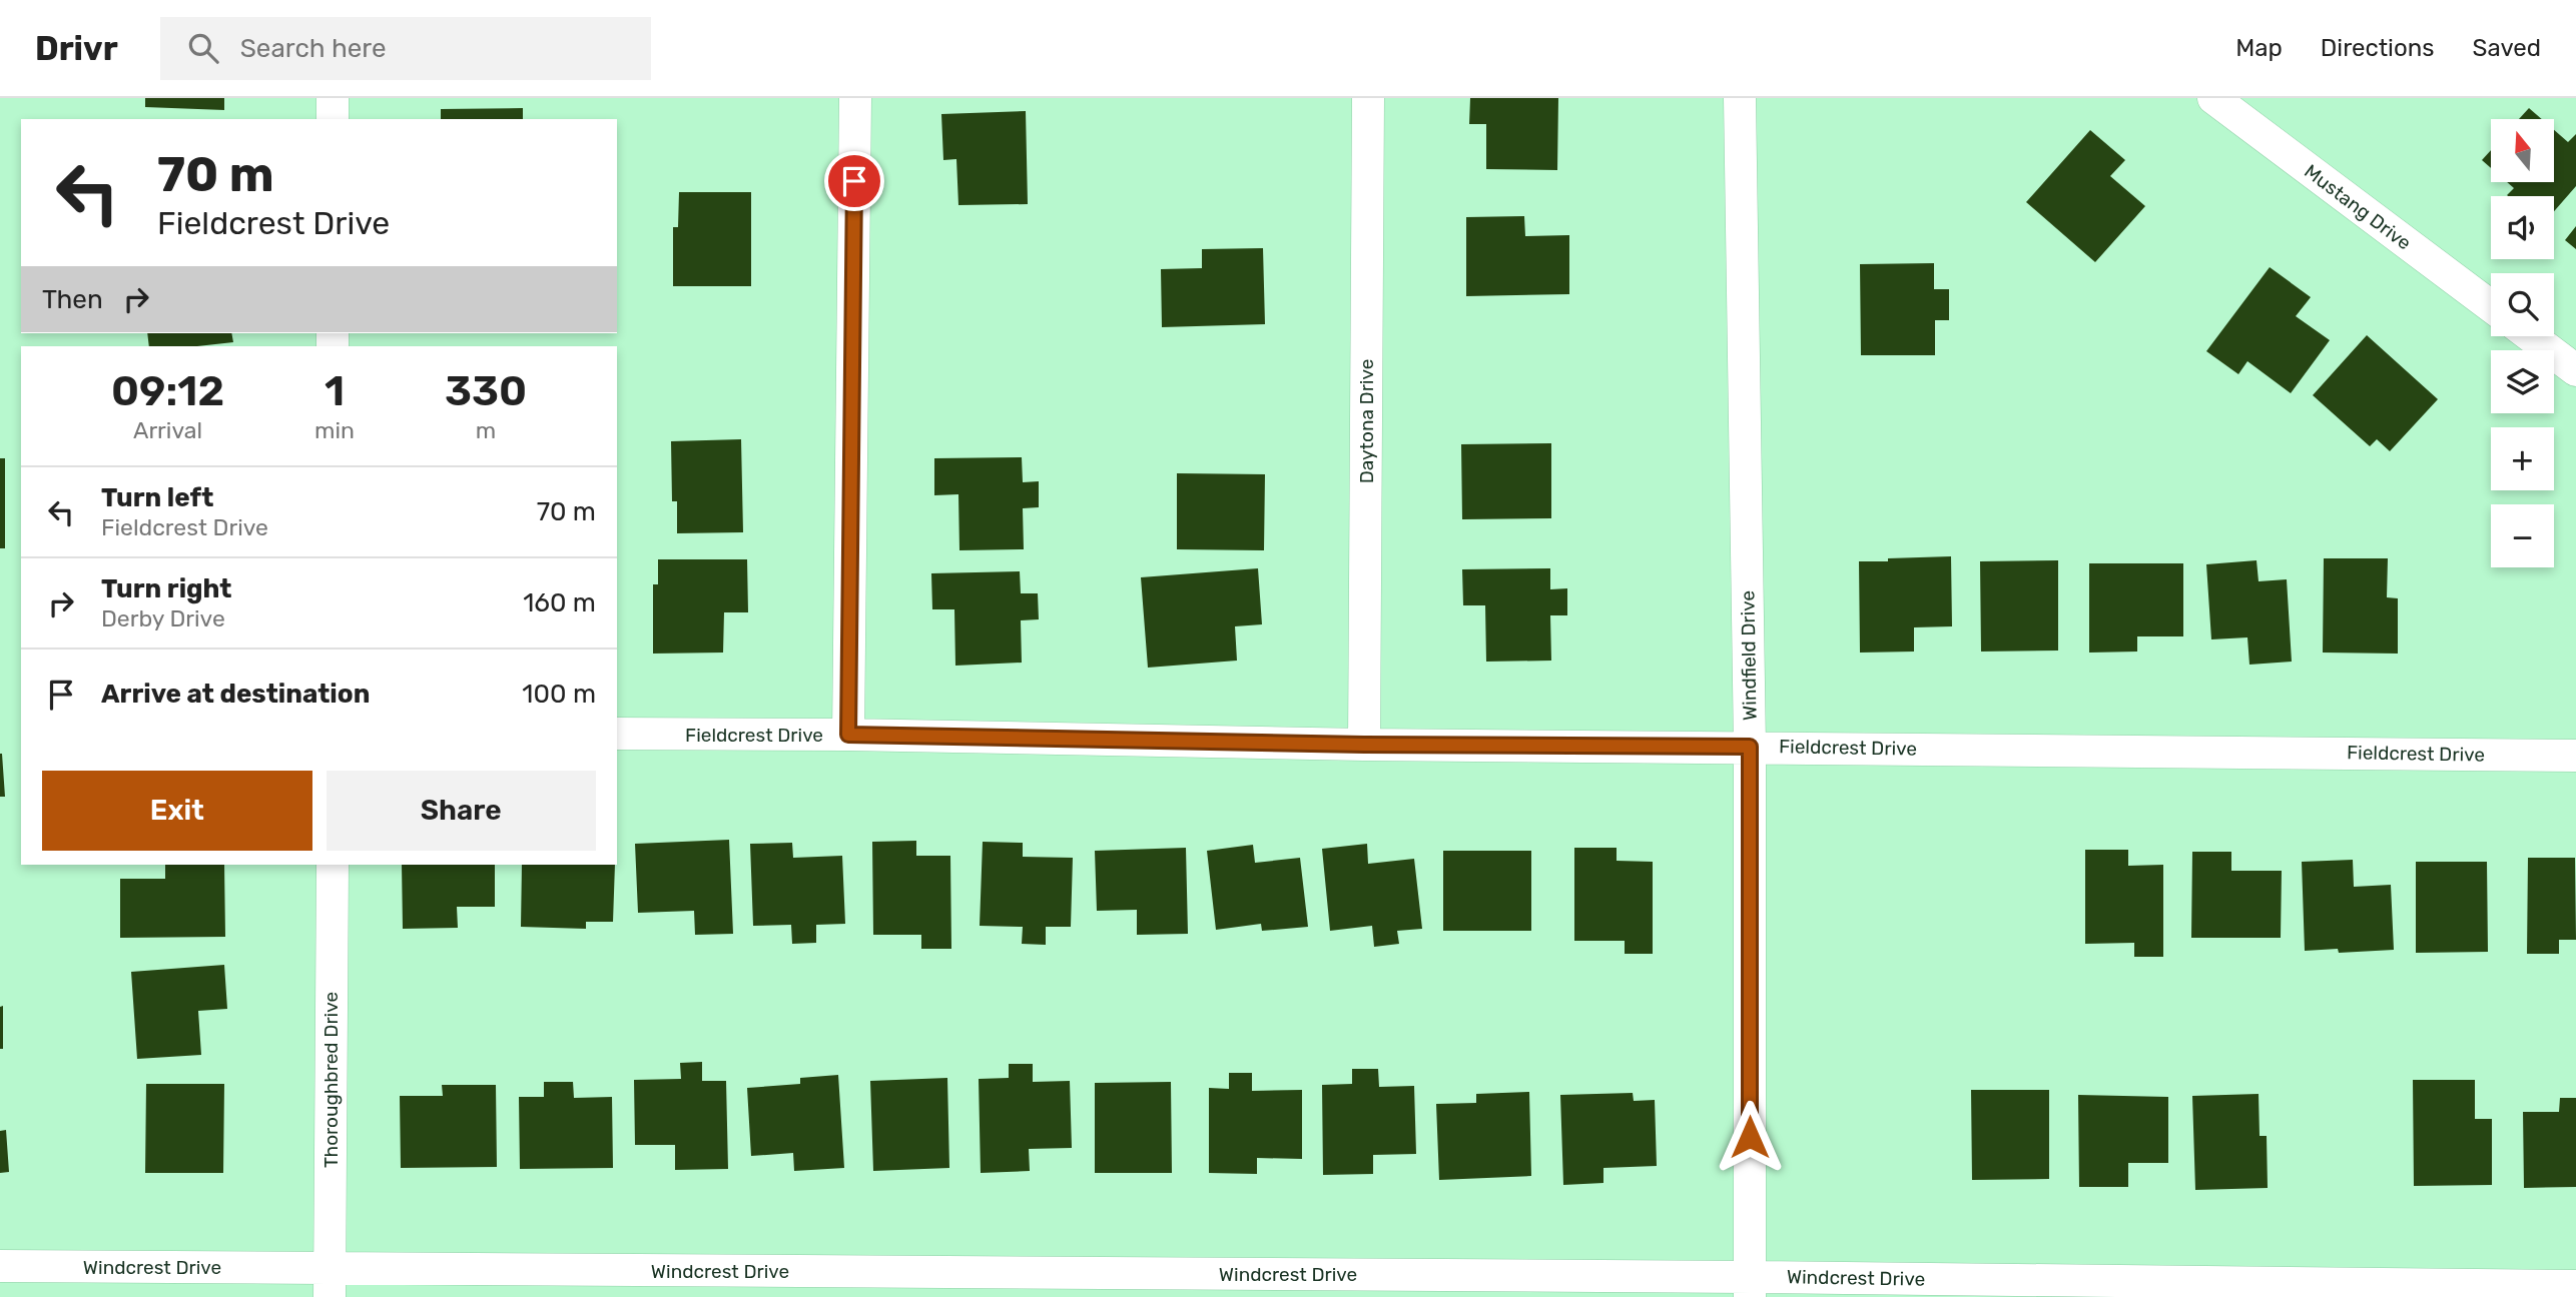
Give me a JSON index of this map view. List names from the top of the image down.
{
  "streets": {
    "street": [
      "Mustang Drive",
      "Daytona Drive",
      "Windfield Drive",
      "Fieldcrest Drive",
      "Thoroughbred Drive",
      "Windcrest Drive"
    ]
  },
  "crossings": [
    ["Daytona Drive", "Fieldcrest Drive"],
    ["Windfield Drive", "Fieldcrest Drive"],
    ["Windfield Drive", "Windcrest Drive"],
    ["Thoroughbred Drive", "Windcrest Drive"]
  ],
  "north": "top",
  "page": {
    "header": "Drivr",
    "search": "Search here",
    "nav": ["Map", "Directions", "Saved"],
    "map_buttons": ["+", "−"],
    "turn": ["70 m", "Fieldcrest Drive"],
    "then": "Then",
    "eta": [
      "09:12",
      "Arrival",
      "1",
      "min",
      "330",
      "m"
    ],
    "list": [
      {
        "name": "Turn left",
        "note": "Fieldcrest Drive",
        "value": "70 m"
      },
      {
        "name": "Turn right",
        "note": "Derby Drive",
        "value": "160 m"
      },
      {
        "name": "Arrive at destination",
        "value": "100 m"
      }
    ],
    "buttons": ["Exit", "Share"]
  }
}
